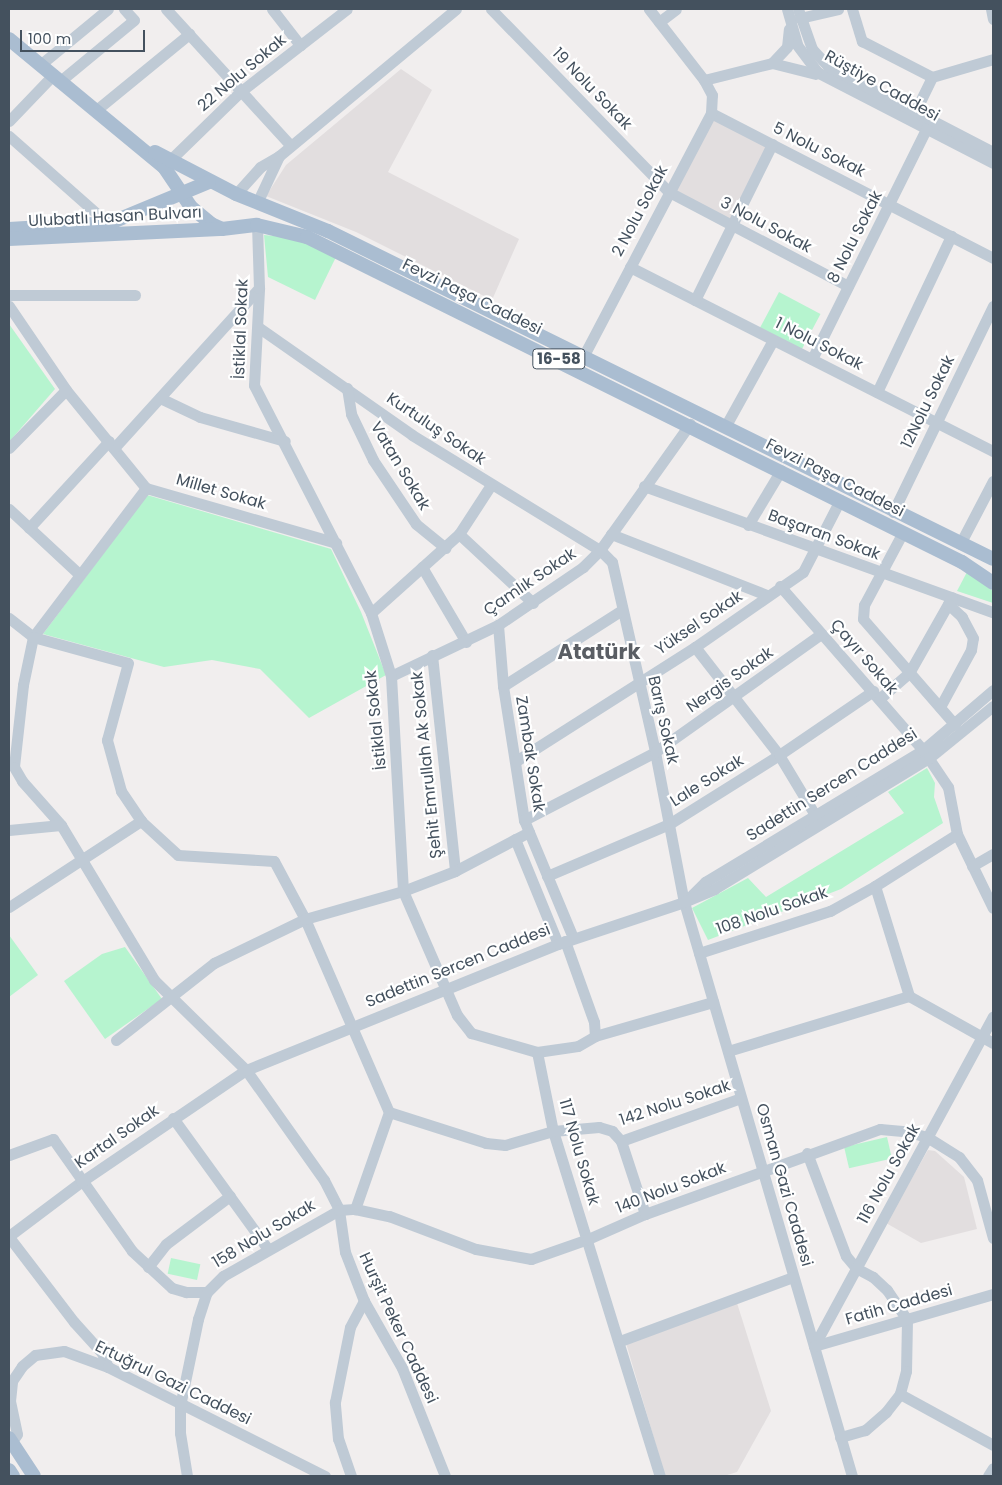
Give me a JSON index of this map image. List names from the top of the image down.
{
  "streets": {
    "main road": ["Ulubatlı Hasan Bulvarı", "Fevzi Paşa Caddesi", "16-58"],
    "street": [
      "22 Nolu Sokak",
      "Rüştiye Caddesi",
      "19 Nolu Sokak",
      "5 Nolu Sokak",
      "2 Nolu Sokak",
      "3 Nolu Sokak",
      "8 Nolu Sokak",
      "İstiklal Sokak",
      "1 Nolu Sokak",
      "12Nolu Sokak",
      "Kurtuluş Sokak",
      "Vatan Sokak",
      "Millet Sokak",
      "Başaran Sokak",
      "Çamlık Sokak",
      "Yüksel Sokak",
      "Çayır Sokak",
      "Nergis Sokak",
      "Barış Sokak",
      "Zambak Sokak",
      "Şehit Emrullah Ak Sokak",
      "Lale Sokak",
      "Sadettin Sercen Caddesi",
      "108 Nolu Sokak",
      "142 Nolu Sokak",
      "Kartal Sokak",
      "117 Nolu Sokak",
      "116 Nolu Sokak",
      "Osman Gazi Caddesi",
      "140 Nolu Sokak",
      "158 Nolu Sokak",
      "Fatih Caddesi",
      "Hurşit Peker Caddesi",
      "Ertuğrul Gazi Caddesi"
    ]
  },
  "crossings": [
    ["22 Nolu Sokak", "Fevzi Paşa Caddesi"],
    ["Rüştiye Caddesi", "8 Nolu Sokak"],
    ["19 Nolu Sokak", "2 Nolu Sokak"],
    ["19 Nolu Sokak", "3 Nolu Sokak"],
    ["5 Nolu Sokak", "2 Nolu Sokak"],
    ["5 Nolu Sokak", "8 Nolu Sokak"],
    ["2 Nolu Sokak", "3 Nolu Sokak"],
    ["2 Nolu Sokak", "Fevzi Paşa Caddesi"],
    ["2 Nolu Sokak", "1 Nolu Sokak"],
    ["Ulubatlı Hasan Bulvarı", "Fevzi Paşa Caddesi"],
    ["3 Nolu Sokak", "8 Nolu Sokak"],
    ["8 Nolu Sokak", "1 Nolu Sokak"],
    ["Fevzi Paşa Caddesi", "İstiklal Sokak"],
    ["Fevzi Paşa Caddesi", "12Nolu Sokak"],
    ["Fevzi Paşa Caddesi", "Çamlık Sokak"],
    ["Fevzi Paşa Caddesi", "Yüksel Sokak"],
    ["İstiklal Sokak", "Kurtuluş Sokak"],
    ["İstiklal Sokak", "Millet Sokak"],
    ["İstiklal Sokak", "Çamlık Sokak"],
    ["1 Nolu Sokak", "12Nolu Sokak"],
    ["Kurtuluş Sokak", "Vatan Sokak"],
    ["Kurtuluş Sokak", "Çamlık Sokak"],
    ["Kurtuluş Sokak", "Barış Sokak"],
    ["Başaran Sokak", "Çamlık Sokak"],
    ["Başaran Sokak", "Yüksel Sokak"],
    ["Başaran Sokak", "Lale Sokak"],
    ["Çamlık Sokak", "Barış Sokak"],
    ["Çamlık Sokak", "Zambak Sokak"],
    ["Çamlık Sokak", "Şehit Emrullah Ak Sokak"],
    ["Yüksel Sokak", "Çayır Sokak"],
    ["Yüksel Sokak", "Barış Sokak"],
    ["Yüksel Sokak", "Zambak Sokak"],
    ["Çayır Sokak", "Nergis Sokak"],
    ["Çayır Sokak", "Lale Sokak"],
    ["Çayır Sokak", "Sadettin Sercen Caddesi"],
    ["Çayır Sokak", "108 Nolu Sokak"],
    ["Nergis Sokak", "Barış Sokak"],
    ["Nergis Sokak", "Zambak Sokak"],
    ["Barış Sokak", "Lale Sokak"],
    ["Barış Sokak", "Sadettin Sercen Caddesi"],
    ["Barış Sokak", "Osman Gazi Caddesi"],
    ["Zambak Sokak", "Lale Sokak"],
    ["Zambak Sokak", "Sadettin Sercen Caddesi"],
    ["Sadettin Sercen Caddesi", "Kartal Sokak"],
    ["Sadettin Sercen Caddesi", "Osman Gazi Caddesi"],
    ["Sadettin Sercen Caddesi", "Hurşit Peker Caddesi"],
    ["108 Nolu Sokak", "Osman Gazi Caddesi"],
    ["142 Nolu Sokak", "117 Nolu Sokak"],
    ["142 Nolu Sokak", "Osman Gazi Caddesi"],
    ["Kartal Sokak", "Hurşit Peker Caddesi"],
    ["117 Nolu Sokak", "140 Nolu Sokak"],
    ["116 Nolu Sokak", "Osman Gazi Caddesi"],
    ["116 Nolu Sokak", "140 Nolu Sokak"],
    ["116 Nolu Sokak", "Fatih Caddesi"],
    ["Osman Gazi Caddesi", "140 Nolu Sokak"],
    ["Osman Gazi Caddesi", "Fatih Caddesi"],
    ["158 Nolu Sokak", "Hurşit Peker Caddesi"],
    ["158 Nolu Sokak", "Ertuğrul Gazi Caddesi"]
  ],
  "districts": ["Atatürk"],
  "scale_bar": "100 m"
}
